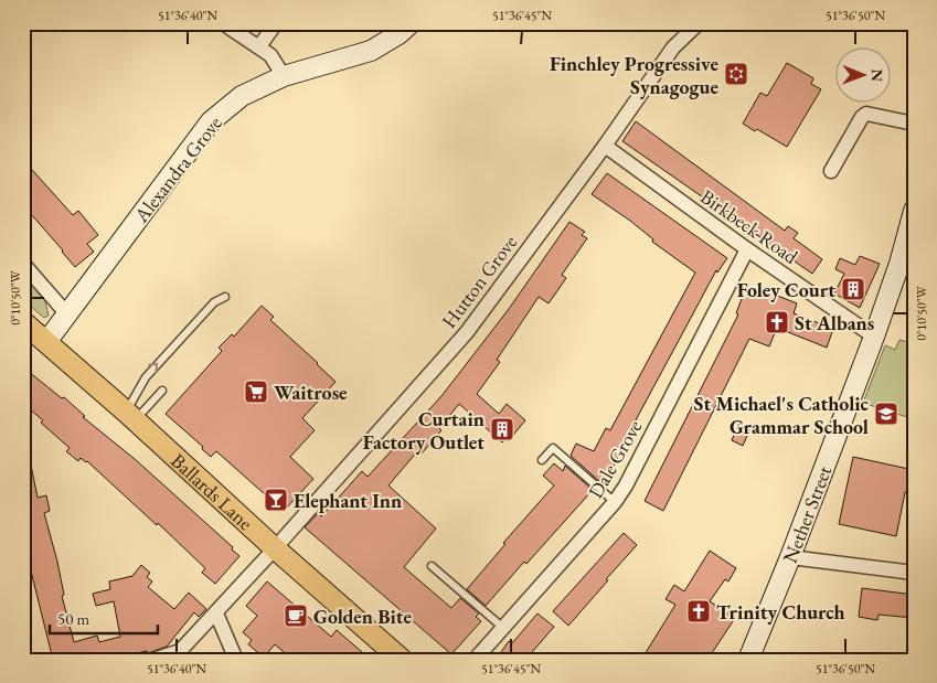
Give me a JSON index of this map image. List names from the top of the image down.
{
  "streets": {
    "main road": ["Ballards Lane"],
    "street": [
      "Alexandra Grove",
      "Birkbeck Road",
      "Hutton Grove",
      "Dale Grove",
      "Nether Street"
    ]
  },
  "crossings": [
    ["Alexandra Grove", "Ballards Lane"],
    ["Birkbeck Road", "Hutton Grove"],
    ["Birkbeck Road", "Dale Grove"],
    ["Birkbeck Road", "Nether Street"],
    ["Hutton Grove", "Ballards Lane"]
  ],
  "places": {
    "synagogue": ["Finchley Progressive Synagogue"],
    "building": ["Foley Court", "Curtain Factory Outlet"],
    "church": ["St Albans", "Trinity Church"],
    "supermarket": ["Waitrose"],
    "school or university": ["St Michael's Catholic Grammar School"],
    "bar": ["Elephant Inn"],
    "cafe": ["Golden Bite"]
  },
  "scale_bar": "50 m",
  "north": "right",
  "coordinates": [
    "51°36'40\"N",
    "51°36'45\"N",
    "51°36'50\"N",
    "0°10'50\"W"
  ]
}
